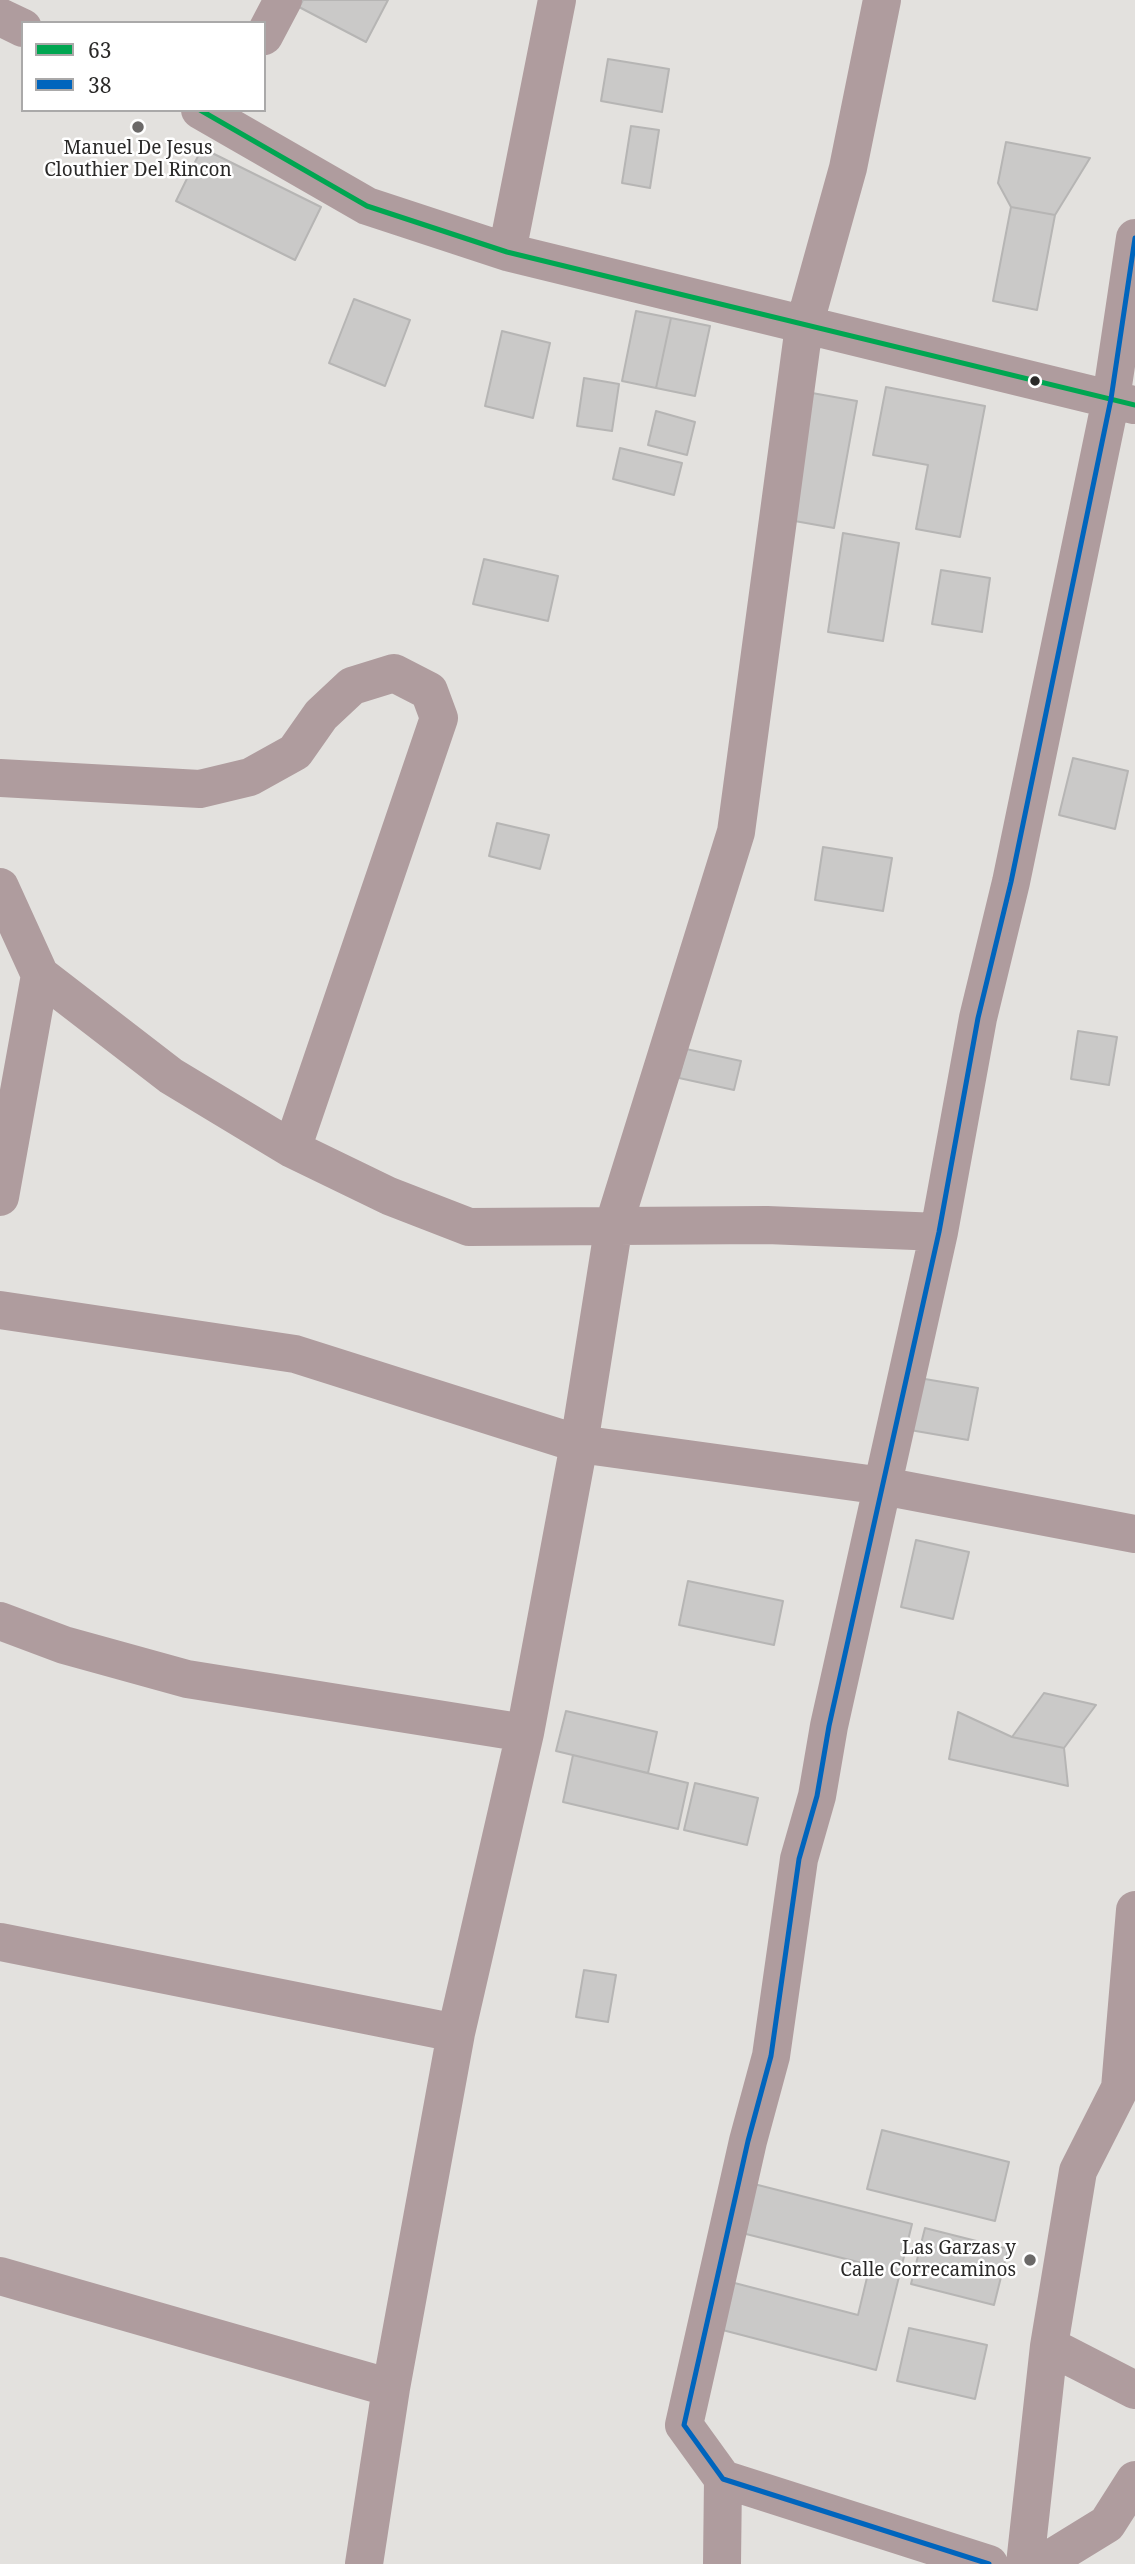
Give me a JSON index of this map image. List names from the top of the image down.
{
  "places": ["Manuel De Jesus Clouthier Del Rincon", "Las Garzas y Calle Correcaminos"],
  "lines": ["transit line 63", "transit line 38"],
  "legend": ["63", "38"]
}
